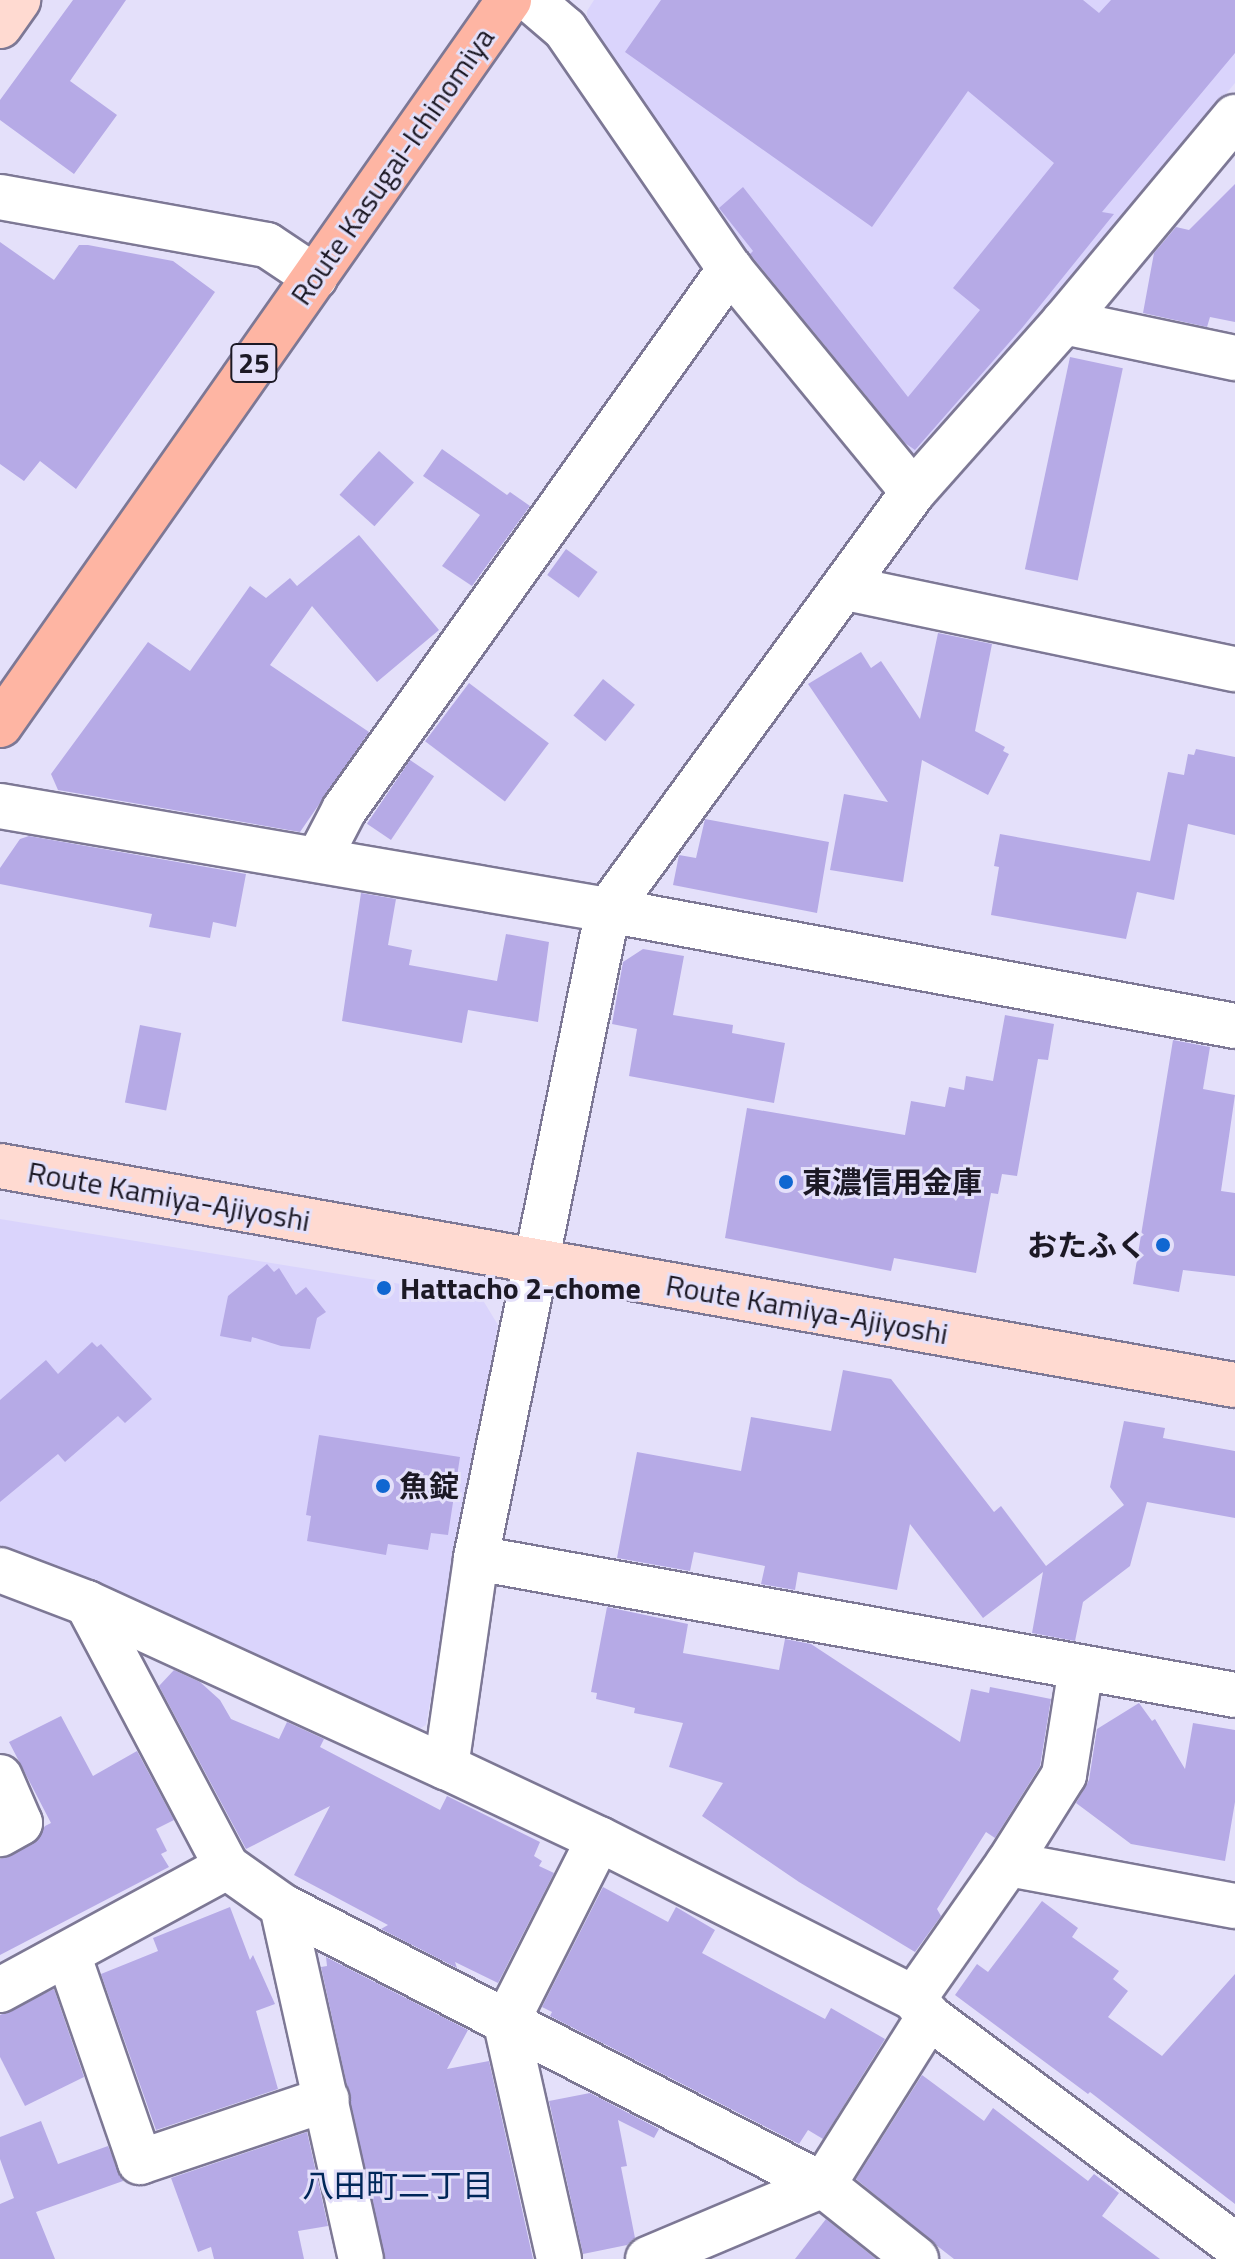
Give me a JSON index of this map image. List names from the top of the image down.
{
  "streets": {
    "main road": ["Route Kasugai-Ichinomiya", "25", "Route Kamiya-Ajiyoshi"]
  },
  "districts": ["八田町二丁目"],
  "places": [
    "東濃信用金庫",
    "おたふく",
    "Hattacho 2-chome",
    "魚錠"
  ]
}
